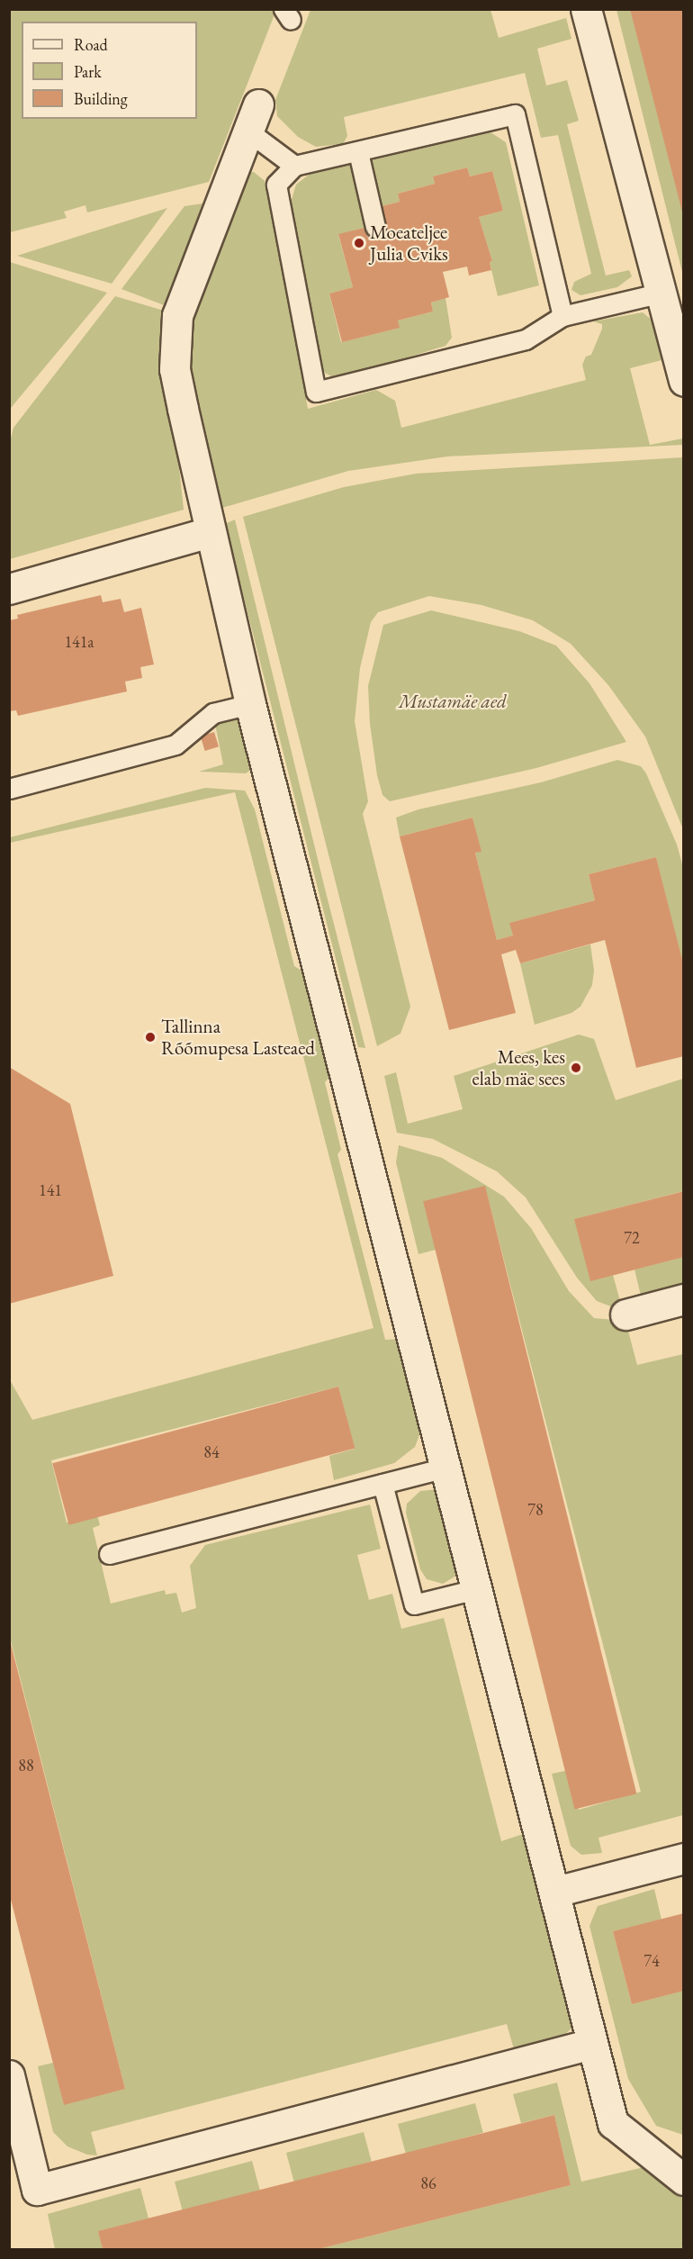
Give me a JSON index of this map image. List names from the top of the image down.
{
  "parks": ["Mustamäe aed"],
  "places": ["Moeateljee Julia Cviks", "Tallinna Rõõmupesa Lasteaed", "Mees, kes elab mäe sees"],
  "house_numbers": [
    "141a",
    "141",
    "72",
    "84",
    "78",
    "88",
    "74",
    "86"
  ],
  "legend": ["Road", "Park", "Building"]
}
